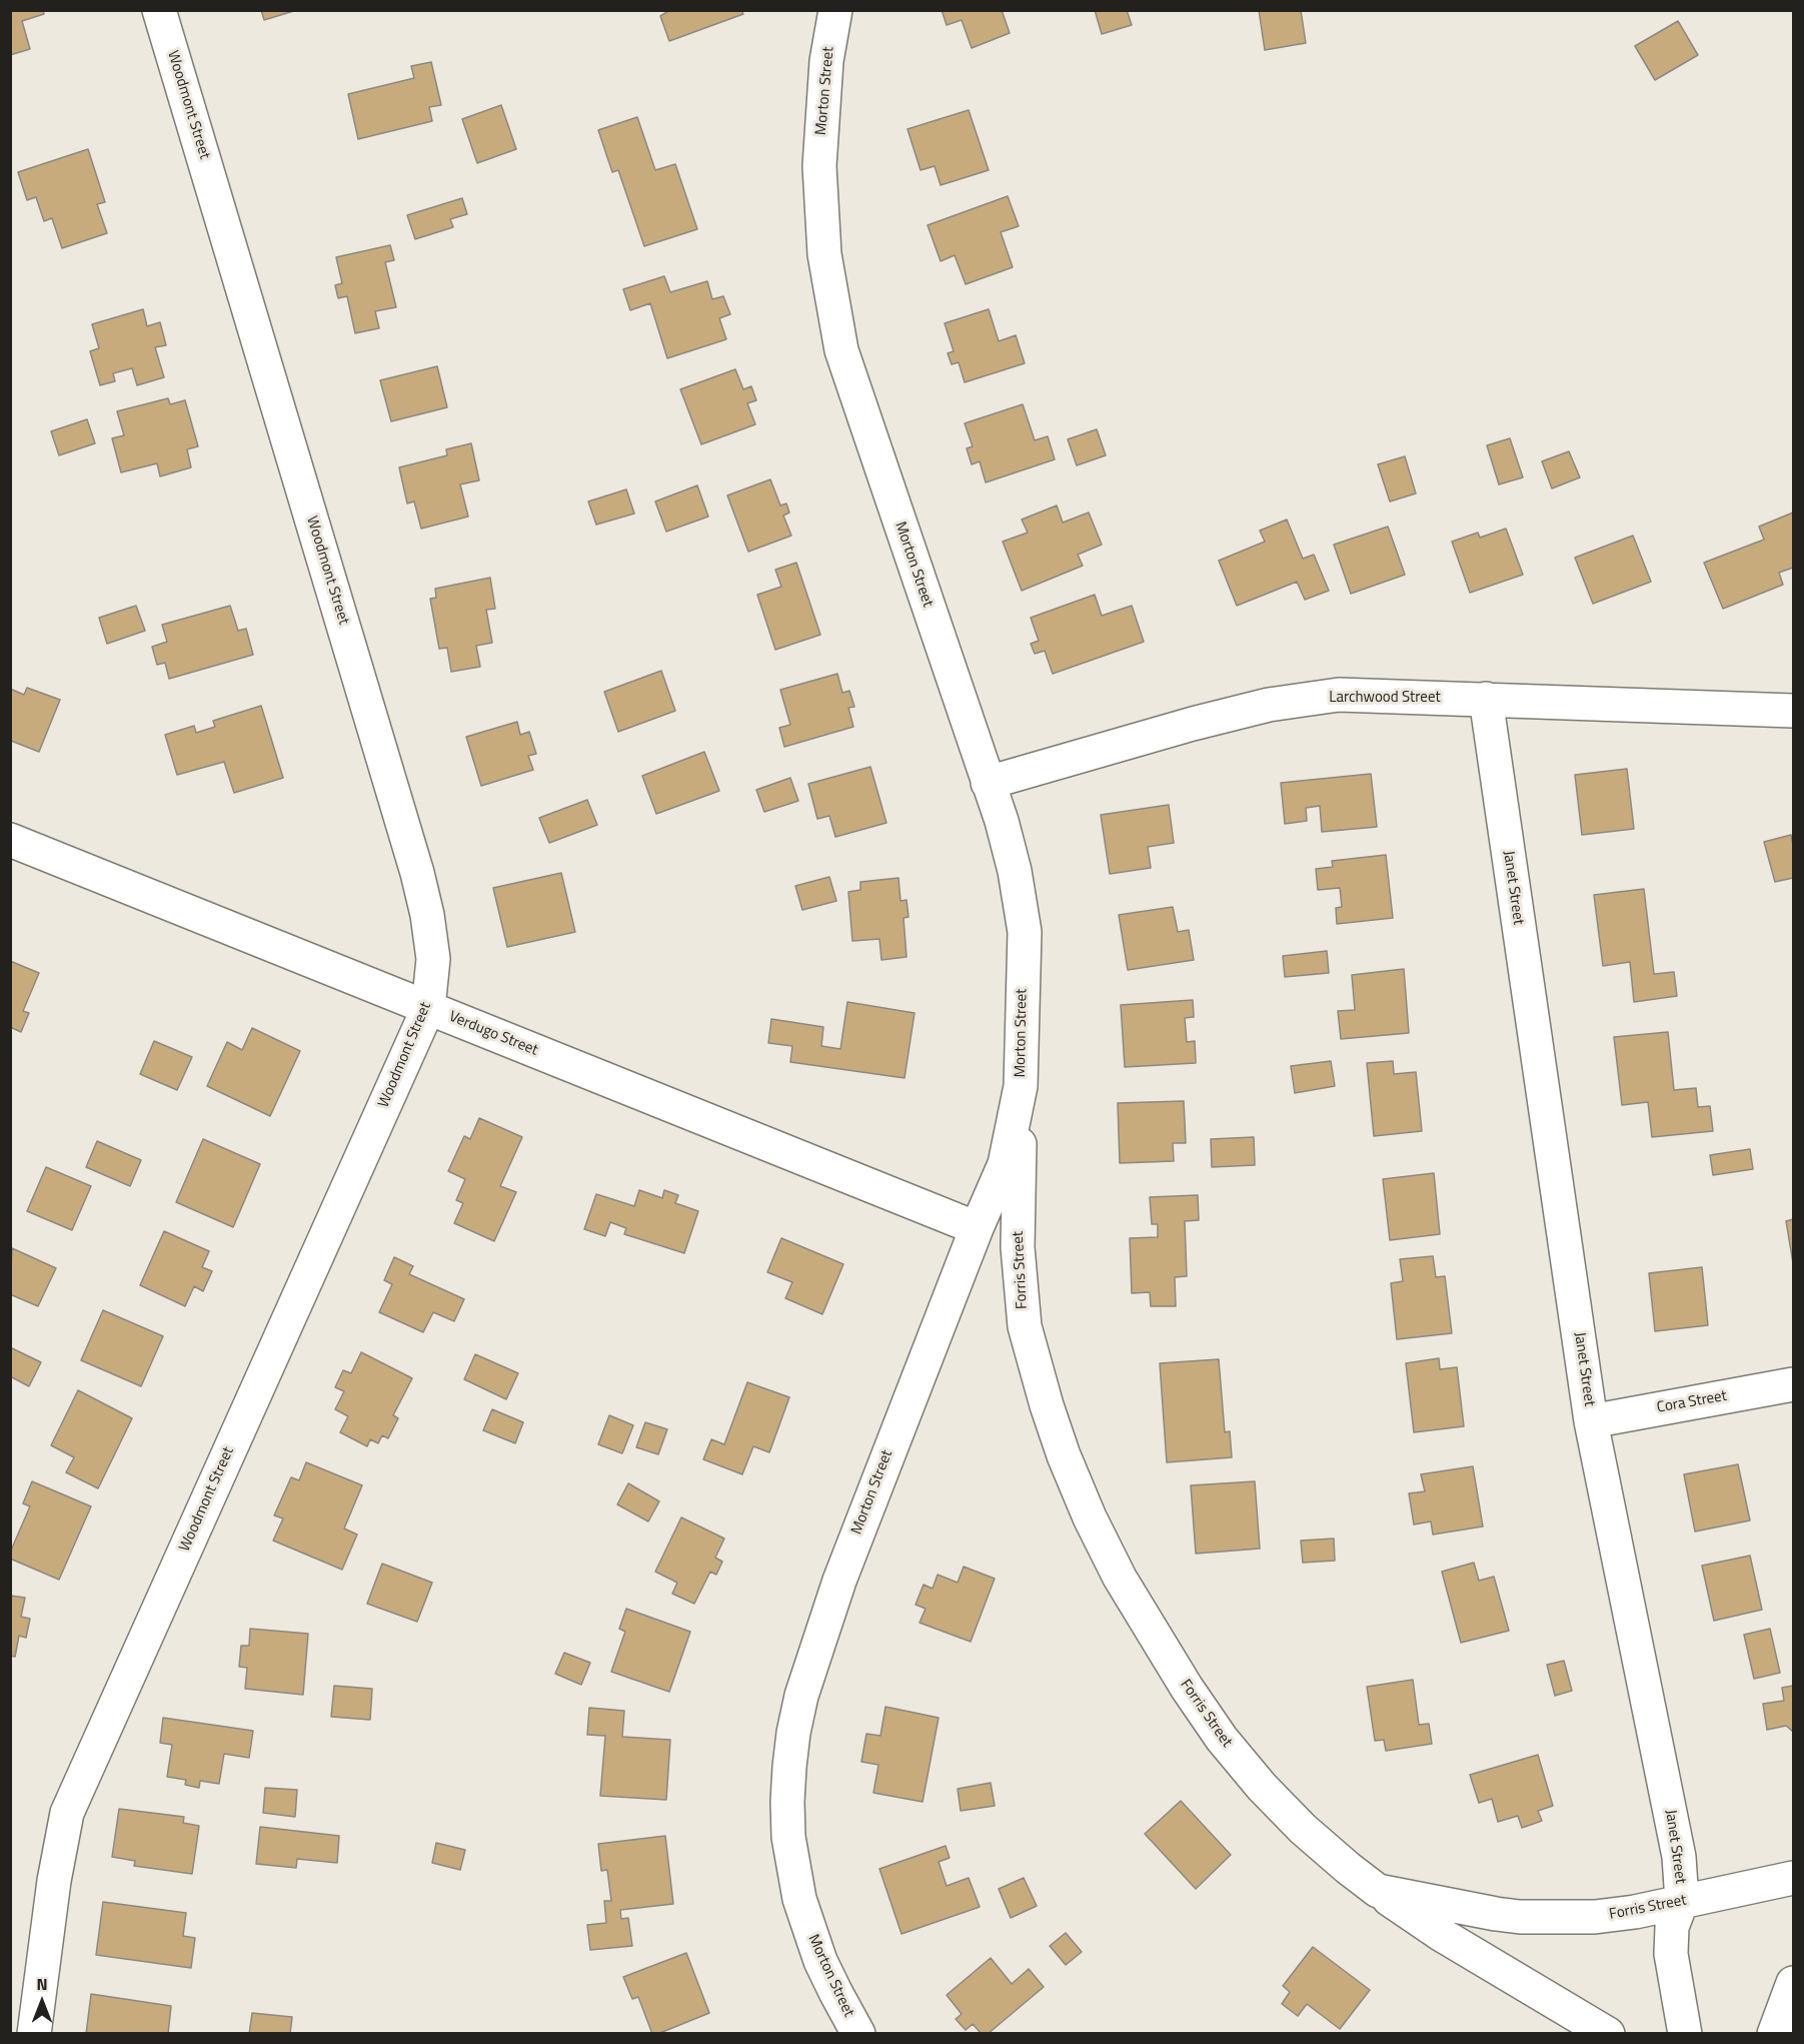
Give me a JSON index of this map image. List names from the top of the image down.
{
  "streets": {
    "street": [
      "Morton Street",
      "Woodmont Street",
      "Larchwood Street",
      "Janet Street",
      "Verdugo Street",
      "Forris Street",
      "Cora Street"
    ]
  },
  "crossings": [
    ["Morton Street", "Larchwood Street"],
    ["Morton Street", "Verdugo Street"],
    ["Morton Street", "Forris Street"],
    ["Woodmont Street", "Verdugo Street"],
    ["Larchwood Street", "Janet Street"],
    ["Janet Street", "Forris Street"],
    ["Janet Street", "Cora Street"]
  ],
  "north": "top"
}
